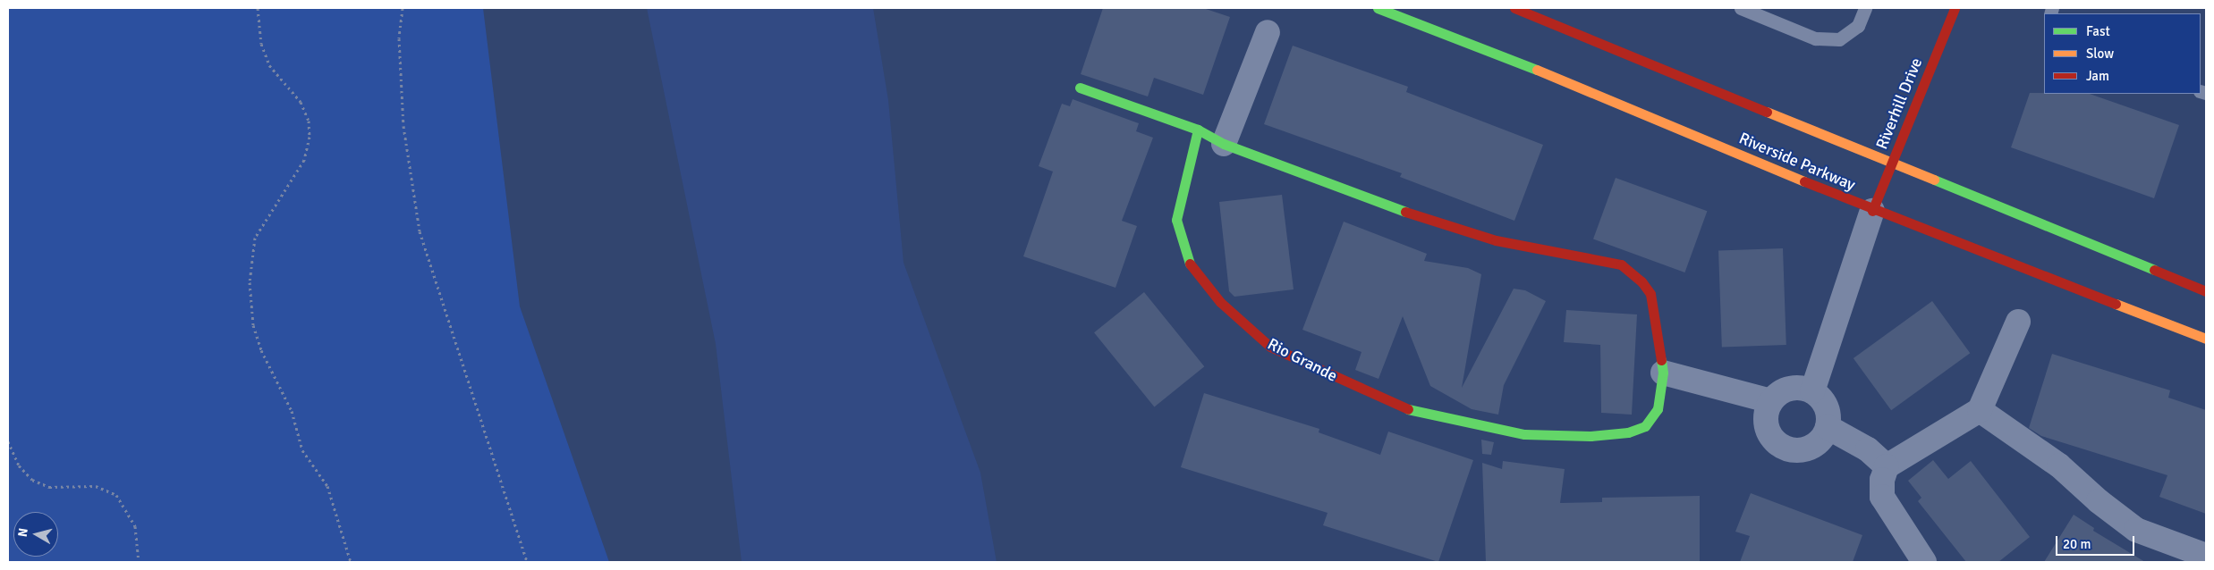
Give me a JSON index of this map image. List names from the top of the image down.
{
  "streets": {
    "street": ["Riverhill Drive", "Riverside Parkway", "Rio Grande"]
  },
  "crossings": [
    ["Riverhill Drive", "Riverside Parkway"]
  ],
  "legend": ["Fast", "Slow", "Jam"],
  "scale_bar": "20 m",
  "north": "left"
}
